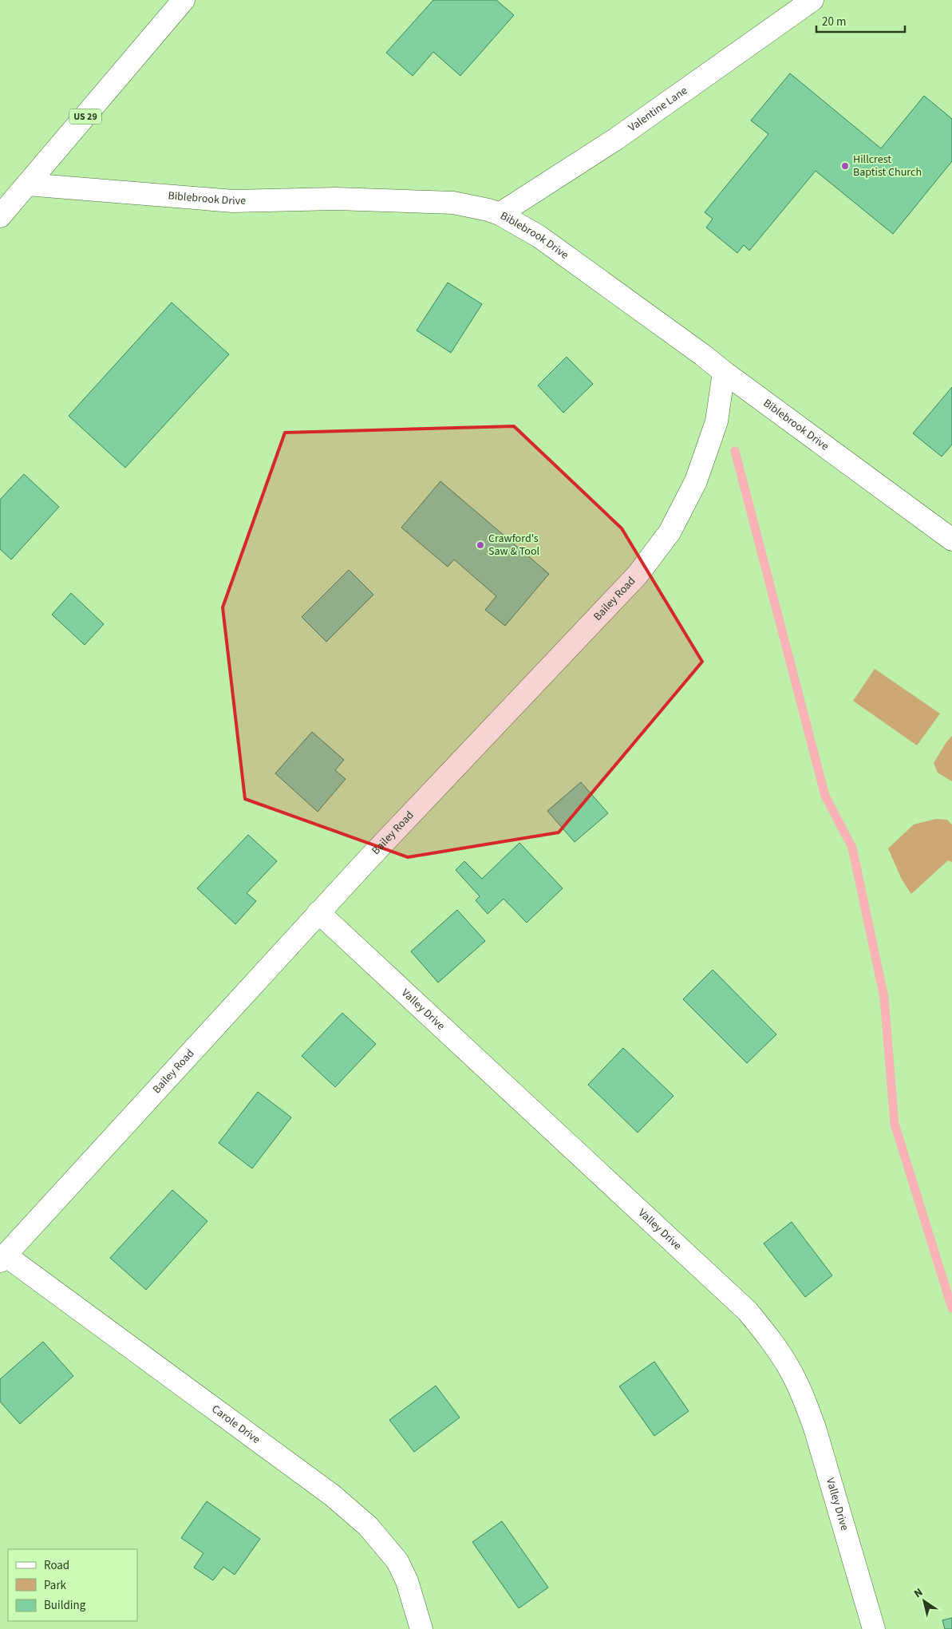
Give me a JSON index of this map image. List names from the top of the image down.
{
  "streets": {
    "street": [
      "Valentine Lane",
      "US 29",
      "Biblebrook Drive",
      "Bailey Road",
      "Valley Drive",
      "Carole Drive"
    ]
  },
  "crossings": [
    ["Valentine Lane", "Biblebrook Drive"],
    ["US 29", "Biblebrook Drive"],
    ["Biblebrook Drive", "Bailey Road"],
    ["Bailey Road", "Valley Drive"],
    ["Bailey Road", "Carole Drive"]
  ],
  "places": ["Hillcrest Baptist Church", "Crawford's Saw & Tool"],
  "legend": ["Road", "Park", "Building"],
  "scale_bar": "20 m",
  "north": "top left"
}
